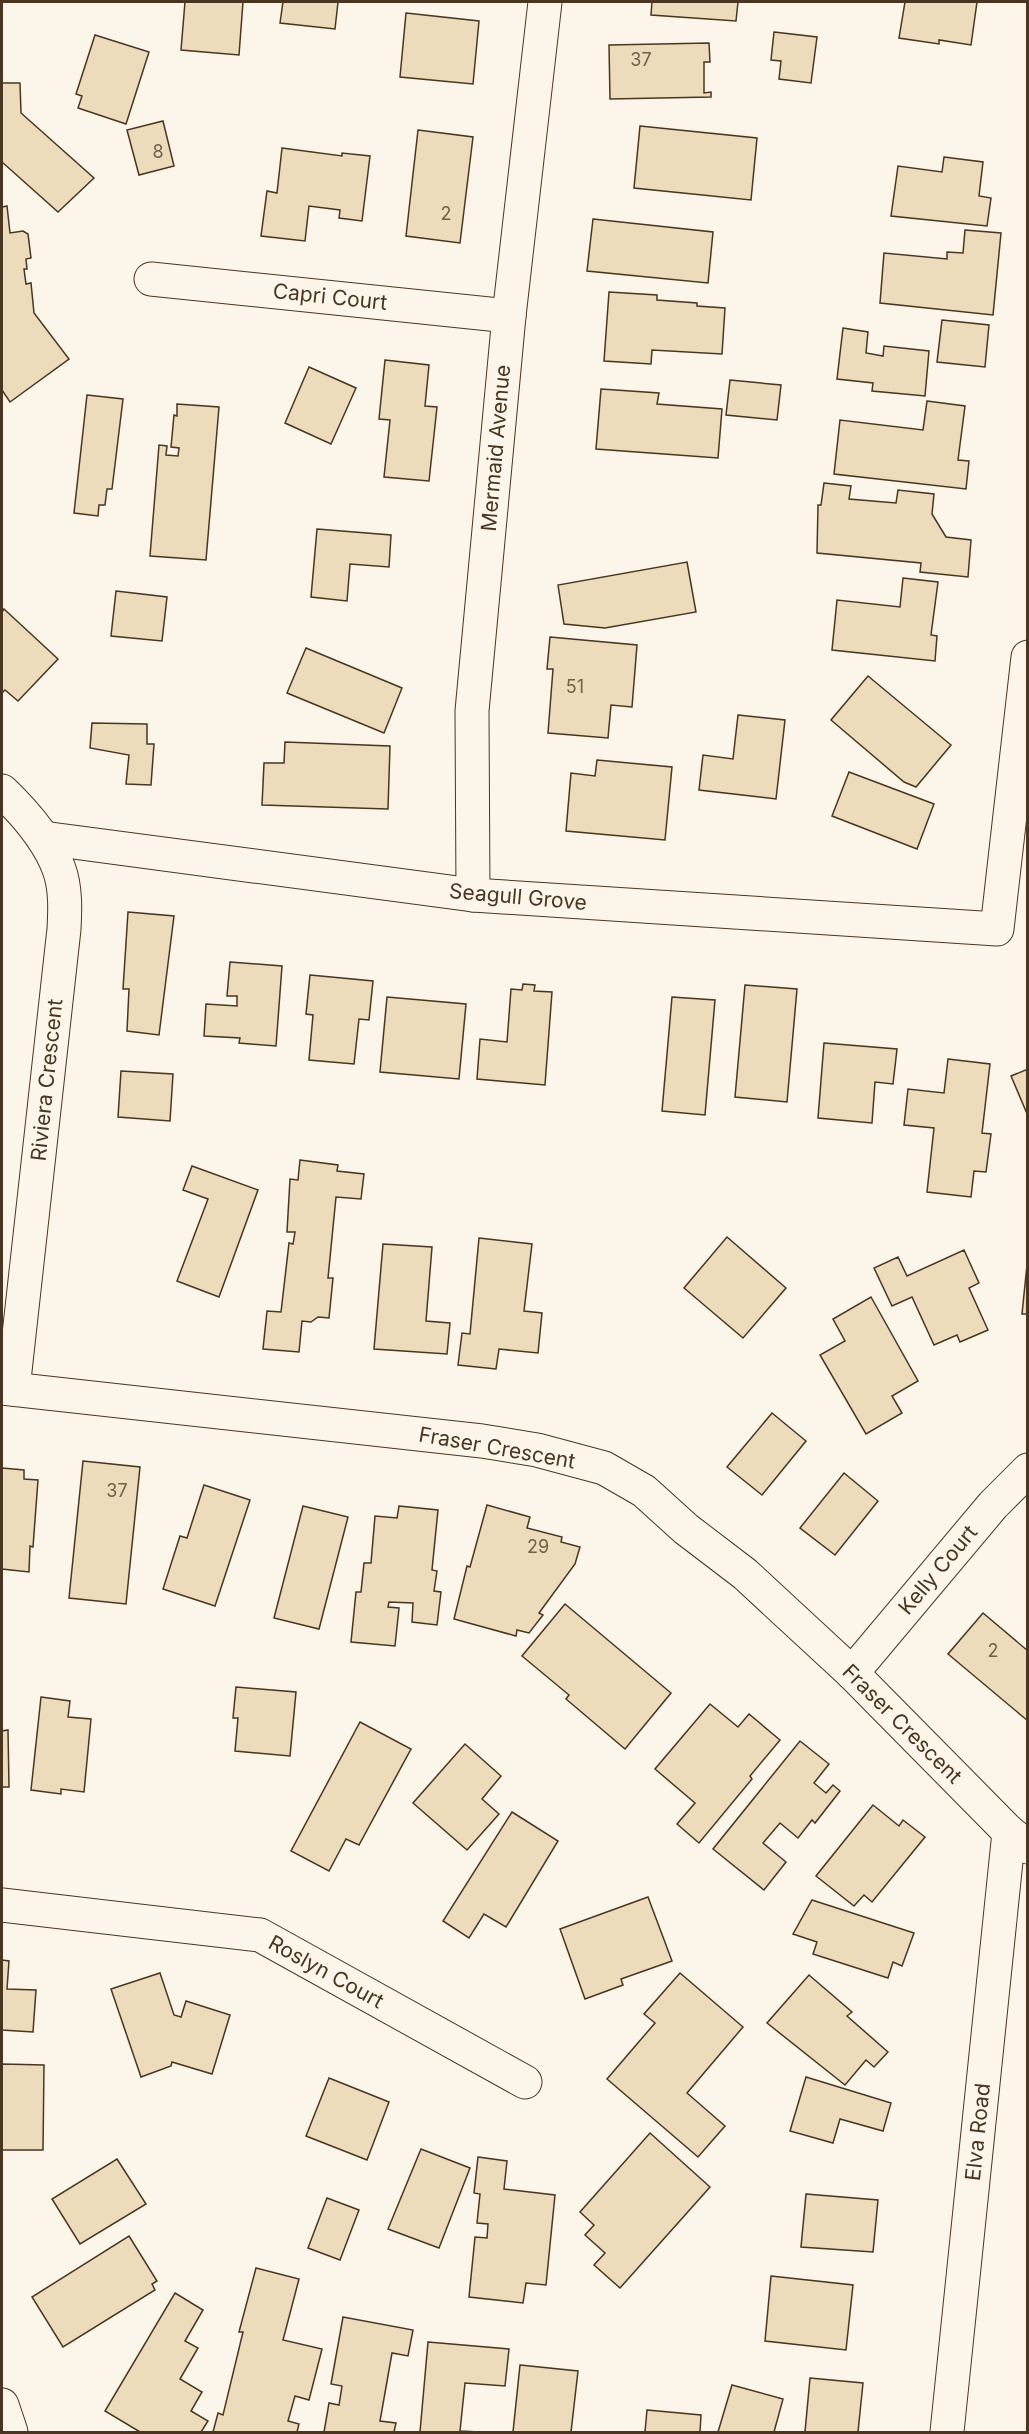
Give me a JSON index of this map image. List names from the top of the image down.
{
  "streets": {
    "street": [
      "Capri Court",
      "Mermaid Avenue",
      "Seagull Grove",
      "Riviera Crescent",
      "Fraser Crescent",
      "Kelly Court",
      "Roslyn Court",
      "Elva Road"
    ]
  },
  "crossings": [
    ["Capri Court", "Mermaid Avenue"],
    ["Mermaid Avenue", "Seagull Grove"],
    ["Seagull Grove", "Riviera Crescent"],
    ["Riviera Crescent", "Fraser Crescent"],
    ["Fraser Crescent", "Kelly Court"],
    ["Fraser Crescent", "Elva Road"]
  ],
  "house_numbers": [
    "37",
    "8",
    "2",
    "51",
    "37",
    "29",
    "2"
  ]
}
